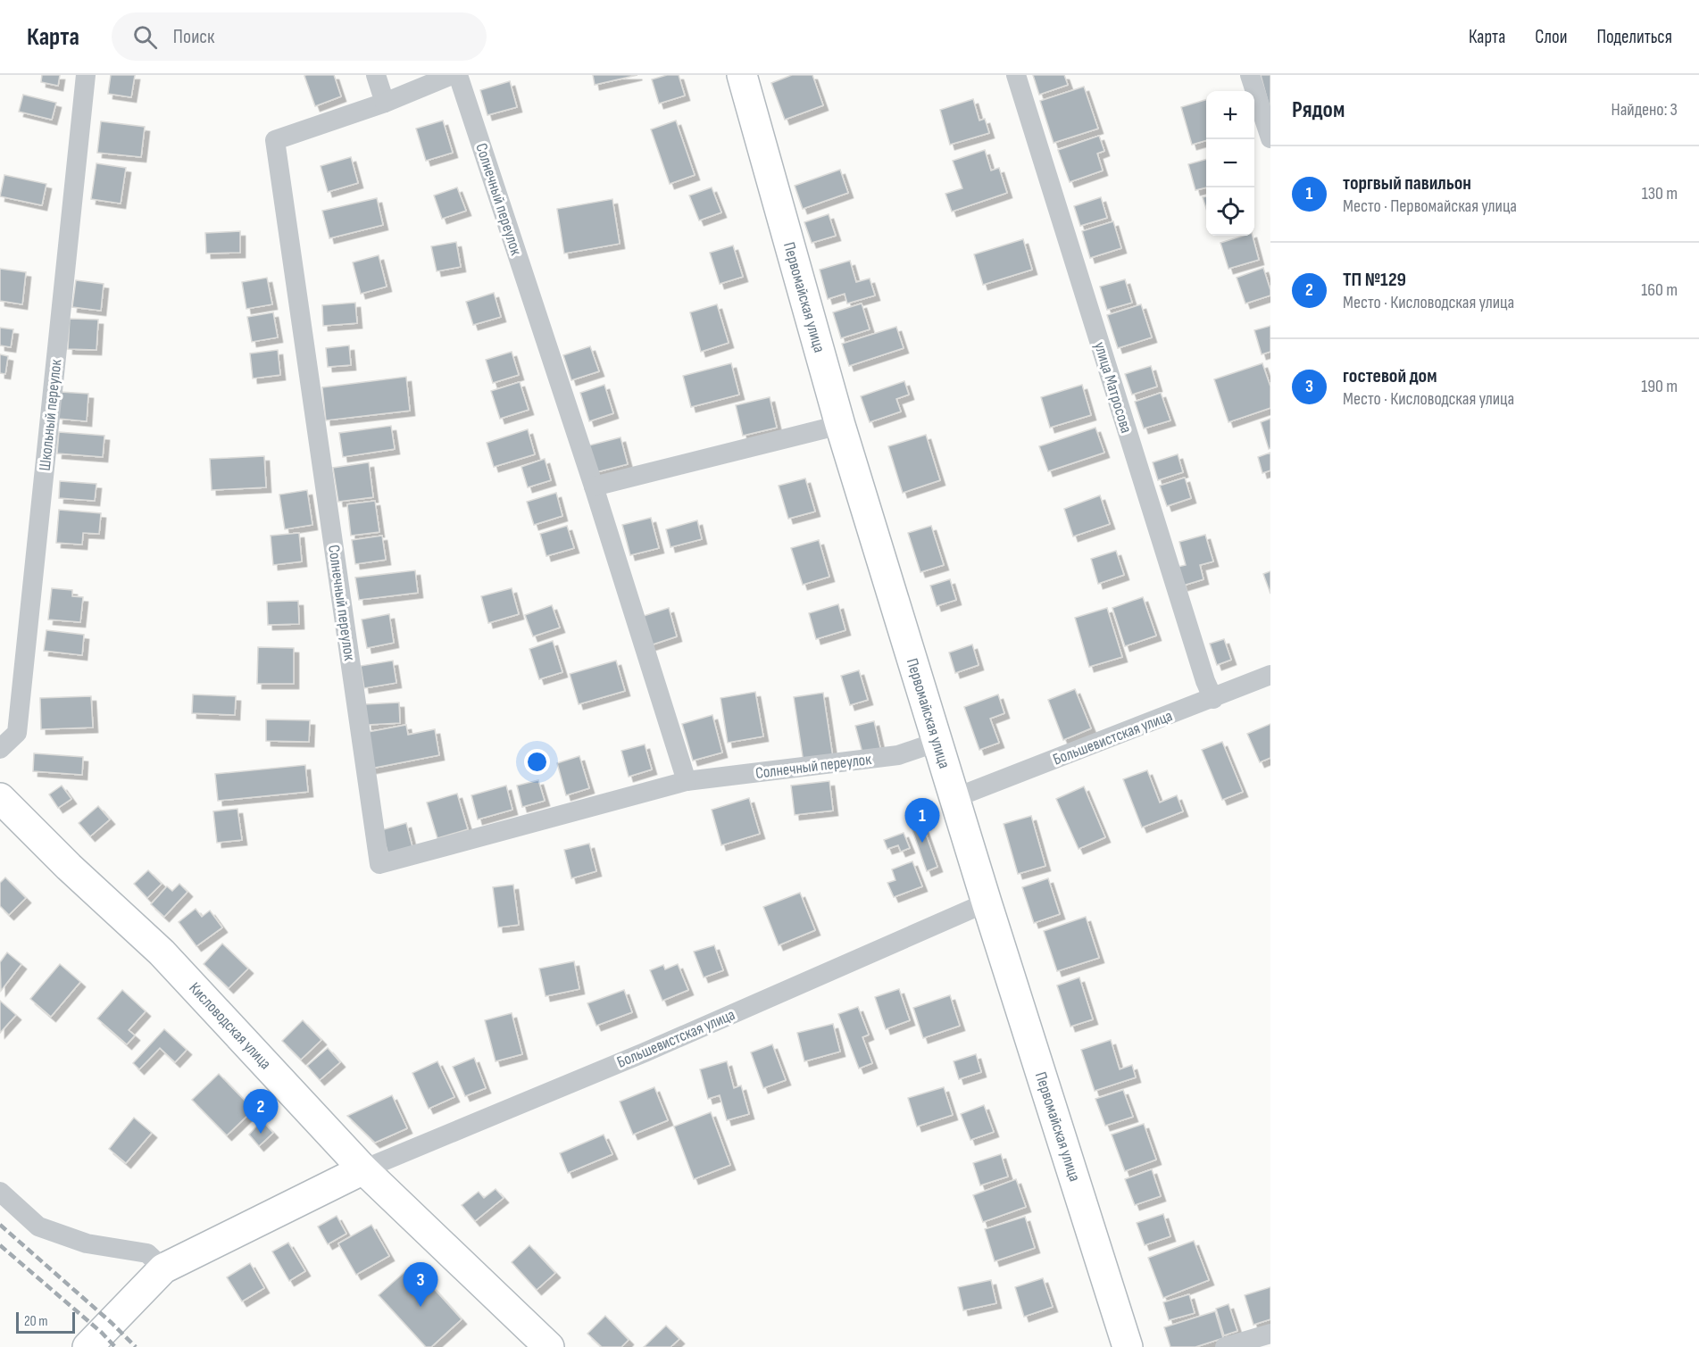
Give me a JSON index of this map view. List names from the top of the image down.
{
  "streets": {
    "main road": ["Первомайская улица", "Кисловодская улица"],
    "street": [
      "Солнечный переулок",
      "улица Матросова",
      "Школьный переулок",
      "Большевистская улица"
    ]
  },
  "crossings": [
    ["Солнечный переулок", "Первомайская улица"],
    ["Первомайская улица", "Большевистская улица"],
    ["улица Матросова", "Большевистская улица"],
    ["Большевистская улица", "Кисловодская улица"]
  ],
  "scale_bar": "20 m",
  "page": {
    "header": "Карта",
    "search": "Поиск",
    "nav": ["Карта", "Слои", "Поделиться"],
    "heading": ["Рядом", "Найдено: 3"],
    "map_buttons": ["+", "−"],
    "list": [
      {
        "mark": "1",
        "name": "торгвый павильон",
        "note": "Место · Первомайская улица",
        "value": "130 m"
      },
      {
        "mark": "2",
        "name": "ТП №129",
        "note": "Место · Кисловодская улица",
        "value": "160 m"
      },
      {
        "mark": "3",
        "name": "гостевой дом",
        "note": "Место · Кисловодская улица",
        "value": "190 m"
      }
    ],
    "pins": ["1", "2", "3"],
    "scale": "20 m"
  }
}
